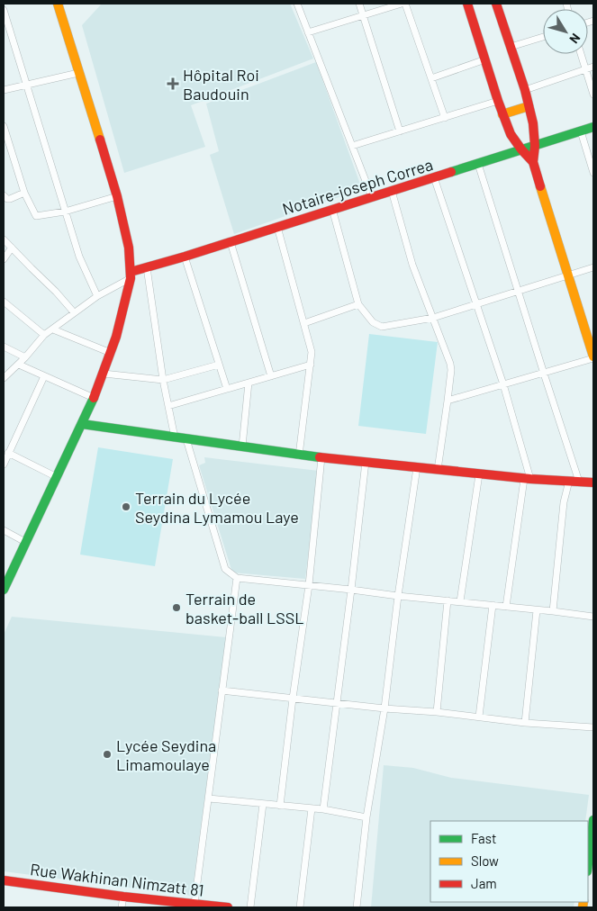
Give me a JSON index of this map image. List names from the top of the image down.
{
  "streets": {
    "street": ["Notaire-joseph Correa", "Rue Wakhinan Nimzatt 81"]
  },
  "places": {
    "health": ["Hôpital Roi Baudouin"],
    "other": ["Terrain du Lycée Seydina Lymamou Laye", "Terrain de basket-ball LSSL", "Lycée Seydina Limamoulaye"]
  },
  "legend": ["Fast", "Slow", "Jam"],
  "north": "bottom right"
}
